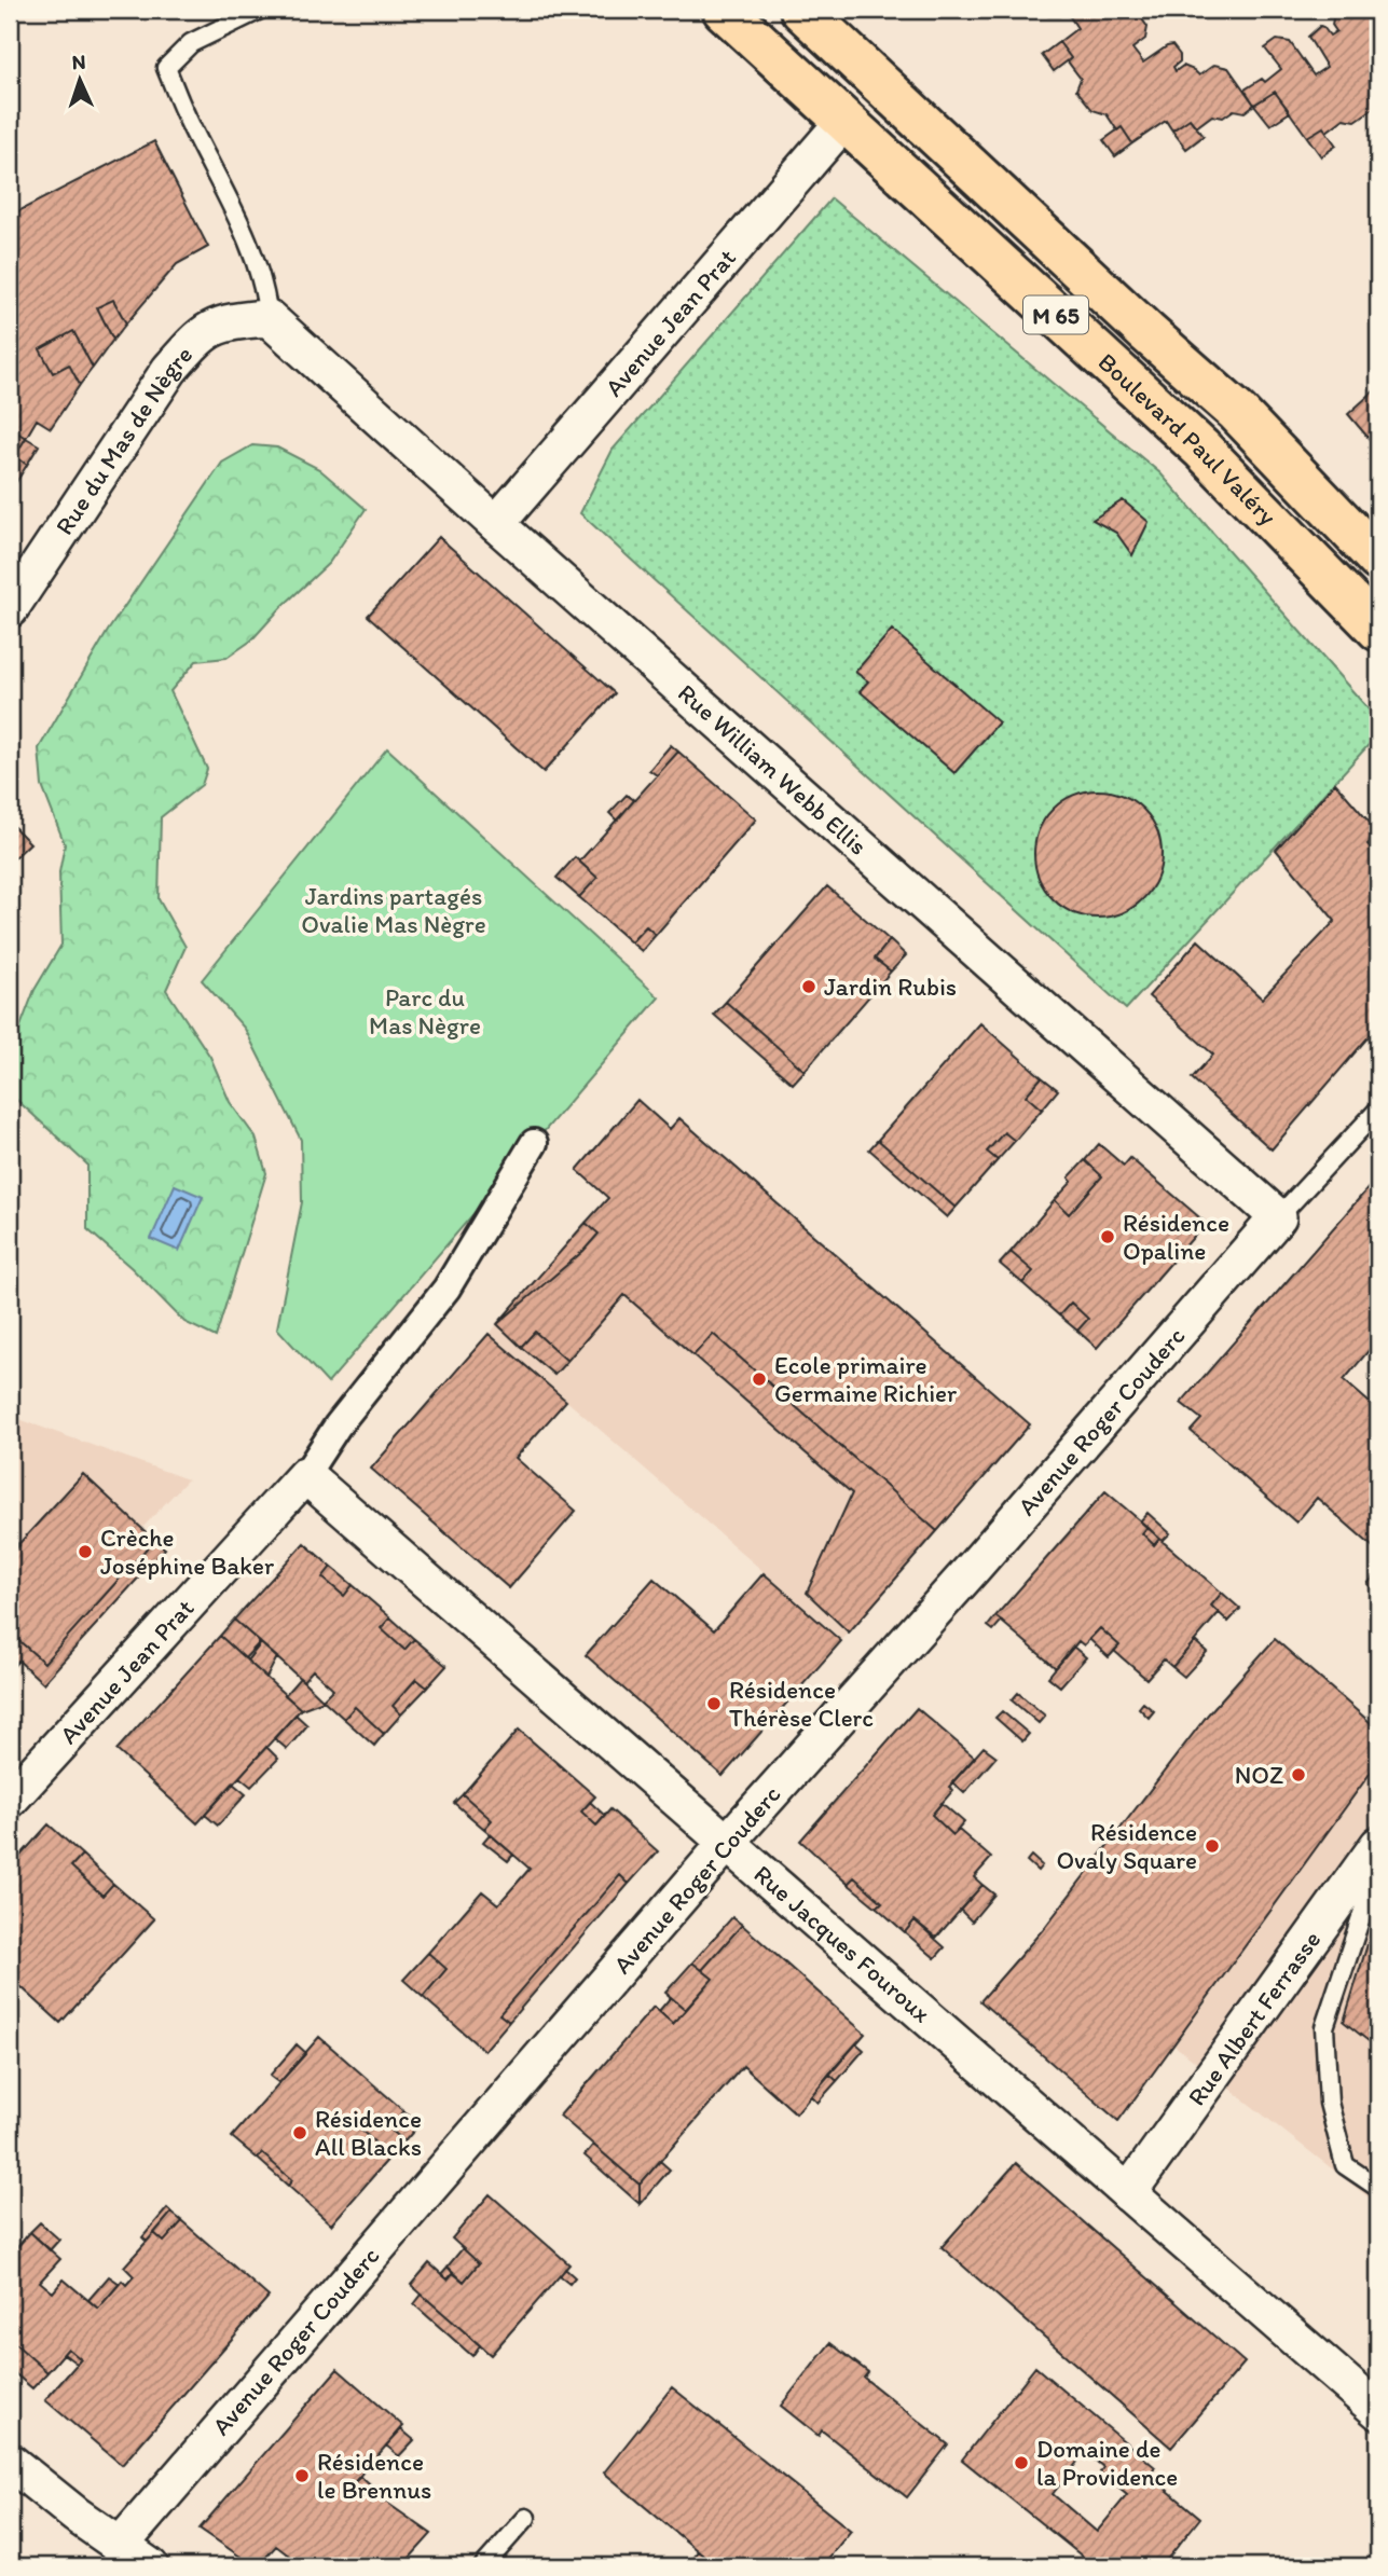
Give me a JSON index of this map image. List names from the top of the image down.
{
  "streets": {
    "main road": ["M 65", "Boulevard Paul Valéry"],
    "street": [
      "Avenue Jean Prat",
      "Rue du Mas de Nègre",
      "Rue William Webb Ellis",
      "Avenue Roger Couderc",
      "Rue Jacques Fouroux",
      "Rue Albert Ferrasse"
    ]
  },
  "crossings": [
    ["Avenue Jean Prat", "Boulevard Paul Valéry"],
    ["Avenue Jean Prat", "Rue William Webb Ellis"],
    ["Avenue Jean Prat", "Rue Jacques Fouroux"],
    ["Rue du Mas de Nègre", "Rue William Webb Ellis"],
    ["Rue William Webb Ellis", "Avenue Roger Couderc"],
    ["Avenue Roger Couderc", "Rue Jacques Fouroux"],
    ["Rue Jacques Fouroux", "Rue Albert Ferrasse"]
  ],
  "parks": ["Jardins partagés Ovalie Mas Nègre", "Parc du Mas Nègre"],
  "places": [
    "Jardin Rubis",
    "Résidence Opaline",
    "Ecole primaire Germaine Richier",
    "Crèche Joséphine Baker",
    "Résidence Thérèse Clerc",
    "NOZ",
    "Résidence Ovaly Square",
    "Résidence All Blacks",
    "Domaine de la Providence",
    "Résidence le Brennus"
  ],
  "north": "top"
}
